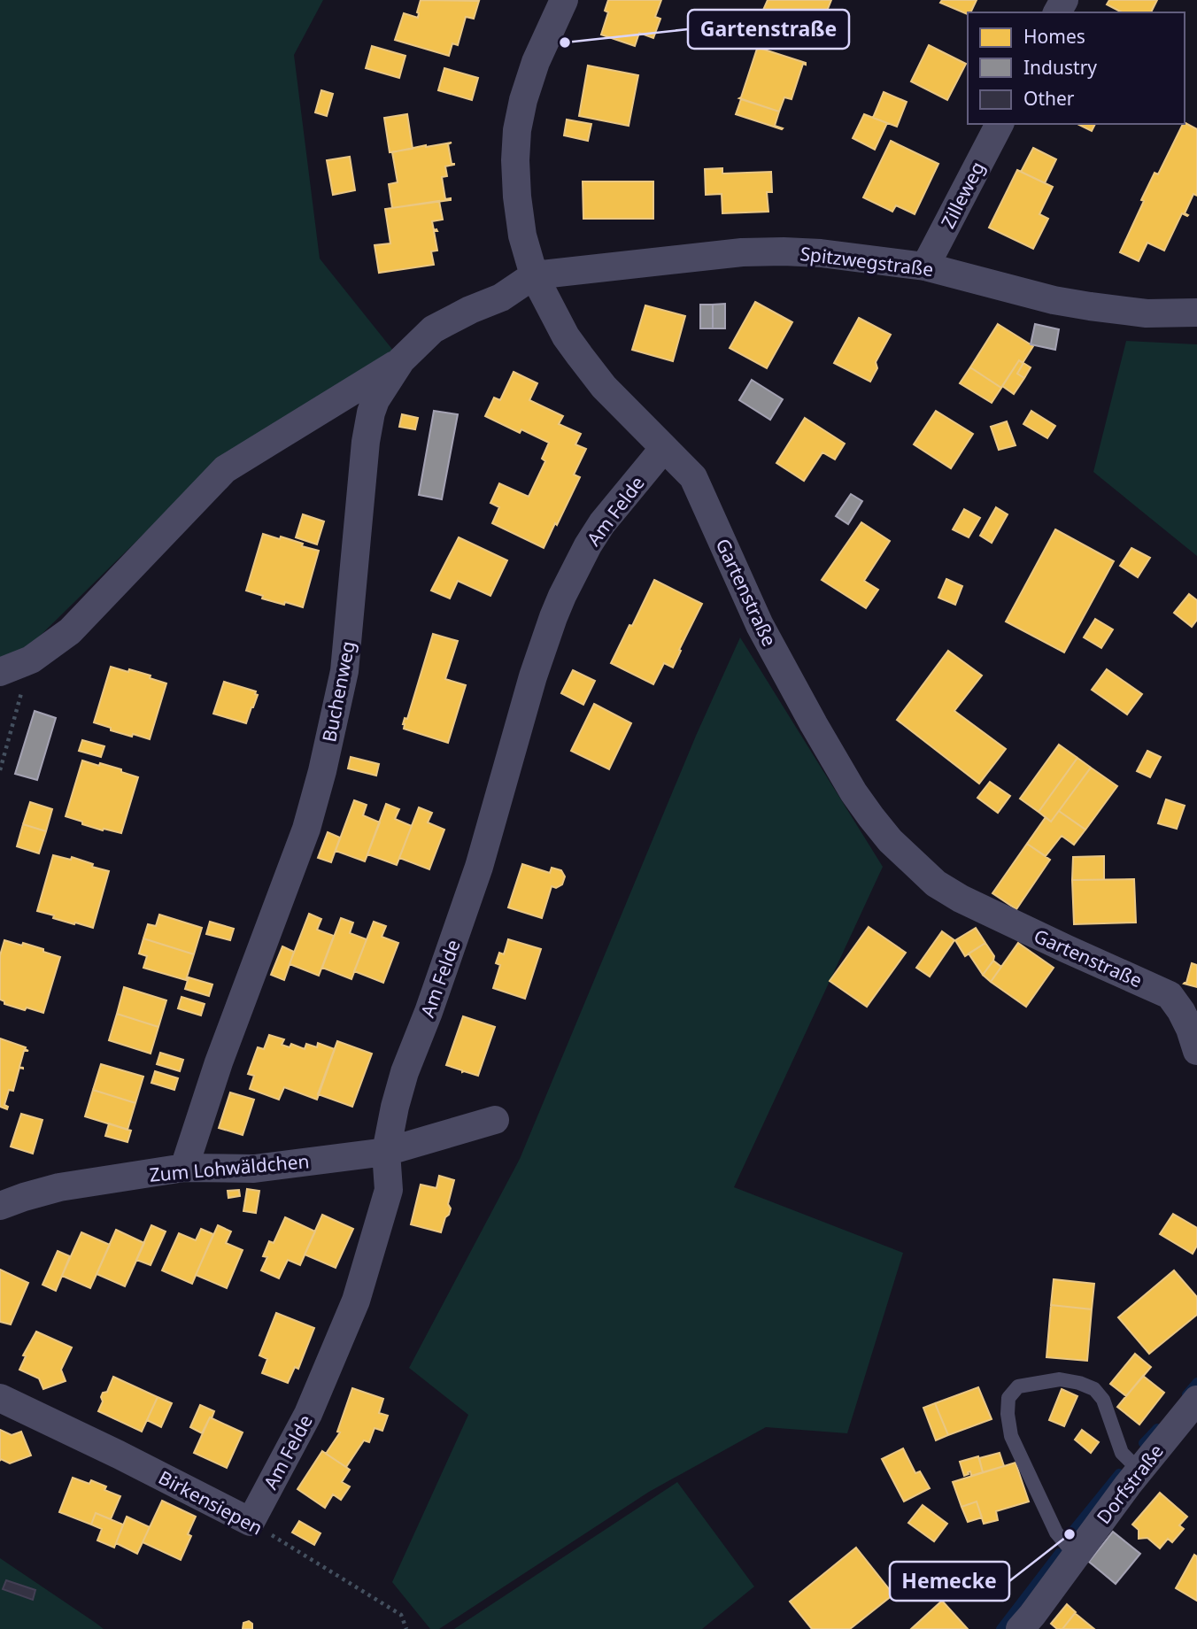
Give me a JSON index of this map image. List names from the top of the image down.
{
  "streets": {
    "street": [
      "Zilleweg",
      "Spitzwegstraße",
      "Am Felde",
      "Gartenstraße",
      "Buchenweg",
      "Zum Lohwäldchen",
      "Dorfstraße",
      "Birkensiepen"
    ]
  },
  "crossings": [
    ["Zilleweg", "Spitzwegstraße"],
    ["Spitzwegstraße", "Gartenstraße"],
    ["Spitzwegstraße", "Buchenweg"],
    ["Am Felde", "Gartenstraße"],
    ["Am Felde", "Zum Lohwäldchen"],
    ["Am Felde", "Birkensiepen"],
    ["Gartenstraße", "Buchenweg"],
    ["Buchenweg", "Zum Lohwäldchen"]
  ],
  "places": ["Gartenstraße", "Hemecke"],
  "legend": ["Homes", "Industry", "Other"]
}
